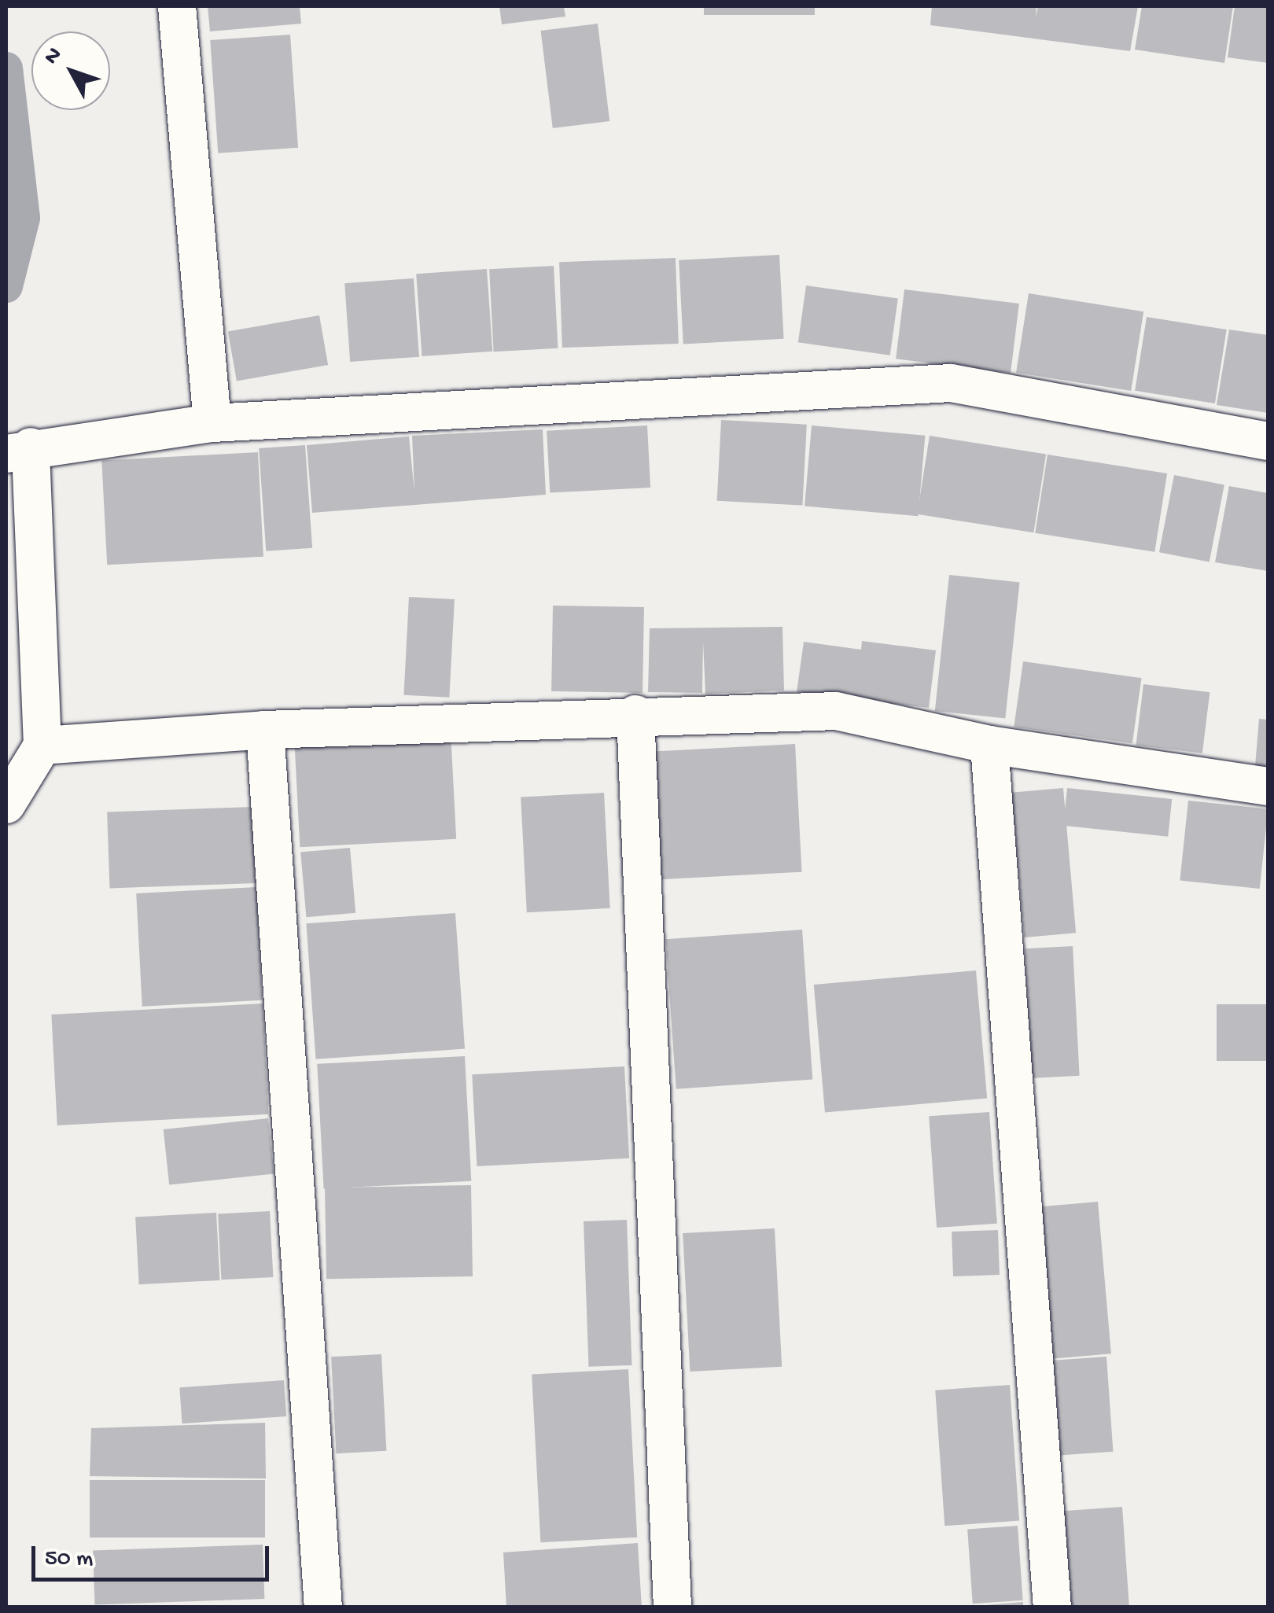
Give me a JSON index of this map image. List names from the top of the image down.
{
  "scale_bar": "50 m",
  "north": "top left"
}
